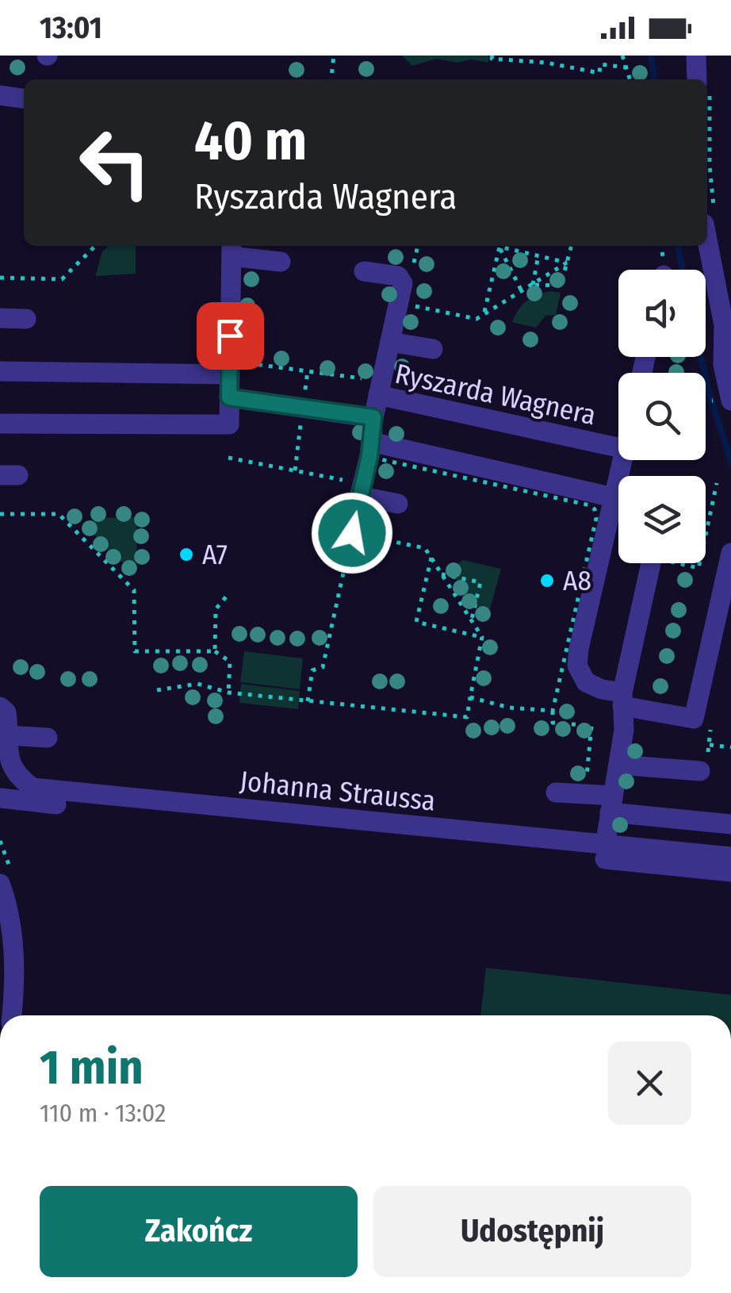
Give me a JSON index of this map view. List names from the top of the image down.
{
  "streets": {
    "street": ["Ryszarda Wagnera", "Johanna Straussa"]
  },
  "places": ["A7", "A8"],
  "page": {
    "status": "13:01",
    "turn": ["40 m", "Ryszarda Wagnera"],
    "heading": ["1 min", "110 m · 13:02"],
    "buttons": ["Zakończ", "Udostępnij"]
  }
}
